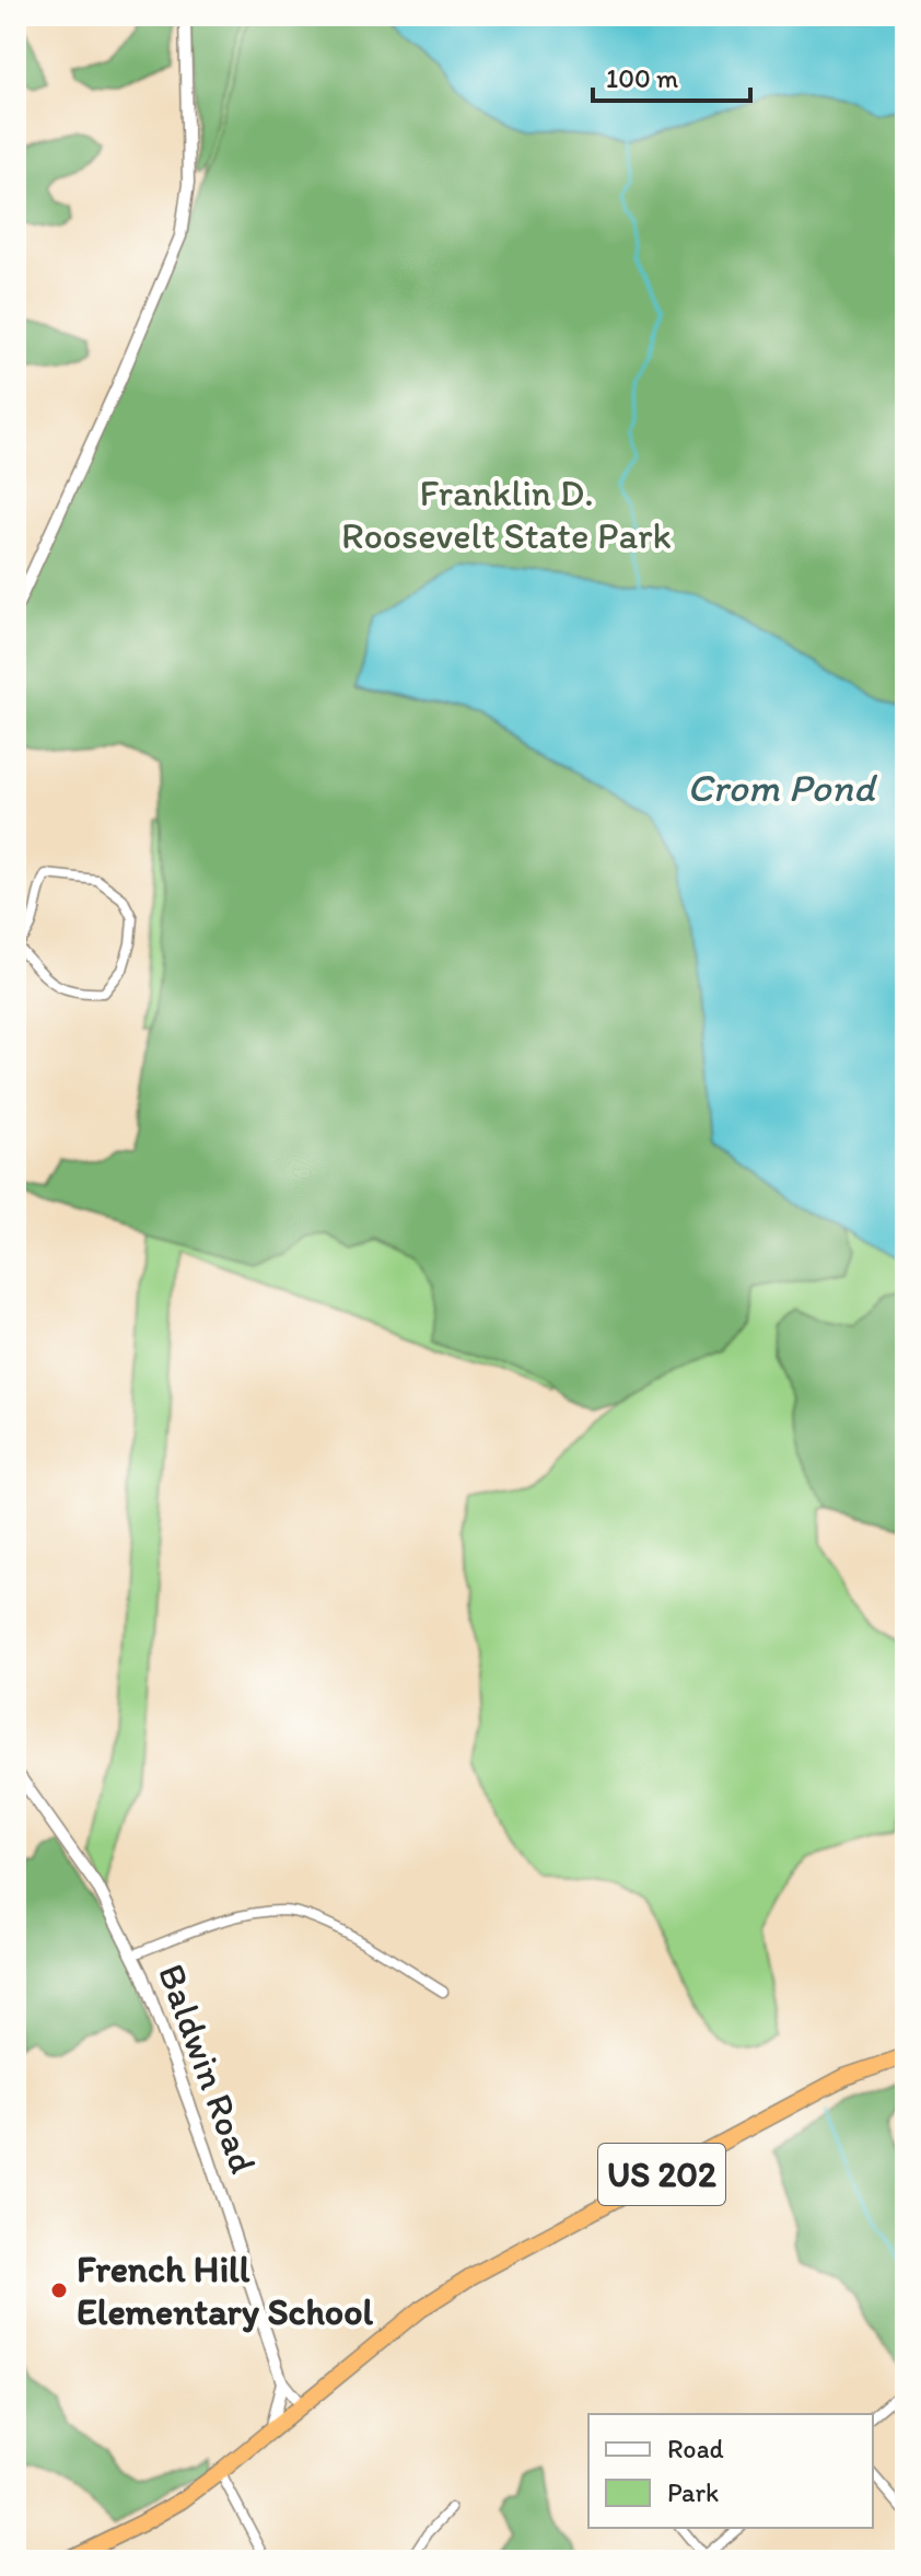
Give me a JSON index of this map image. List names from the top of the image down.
{
  "streets": {
    "highway": ["US 202"],
    "street": ["Baldwin Road"]
  },
  "crossings": [
    ["Baldwin Road", "US 202"]
  ],
  "water": ["Crom Pond"],
  "parks": ["Franklin D. Roosevelt State Park"],
  "places": ["French Hill Elementary School"],
  "legend": ["Road", "Park"],
  "scale_bar": "100 m"
}
